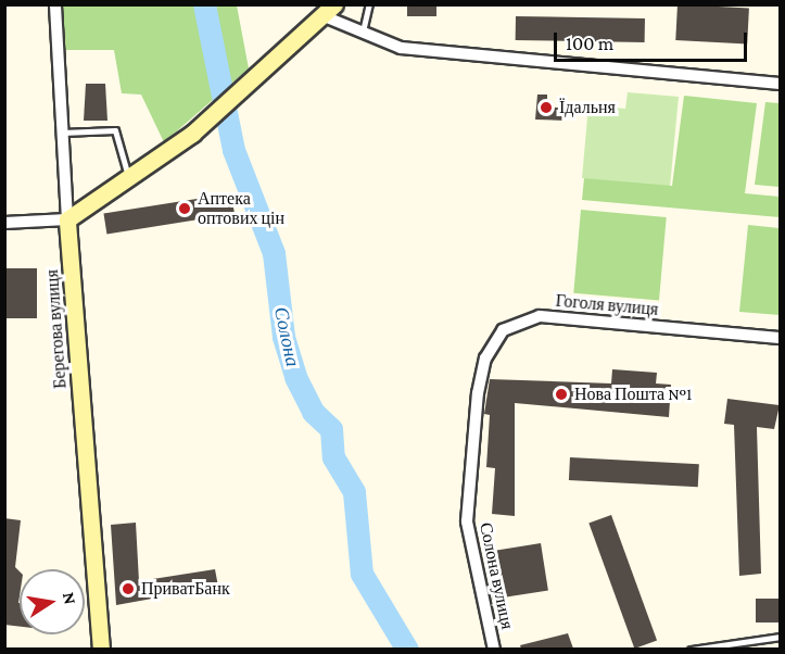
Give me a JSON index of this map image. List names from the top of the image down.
{
  "streets": {
    "main road": ["Берегова вулиця"],
    "street": ["Гоголя вулиця", "Солона вулиця"]
  },
  "crossings": [
    ["Гоголя вулиця", "Солона вулиця"]
  ],
  "water": ["Солона"],
  "places": [
    "Їдальня",
    "Аптека оптових цін",
    "Нова Пошта №1",
    "ПриватБанк"
  ],
  "scale_bar": "100 m",
  "north": "right"
}
